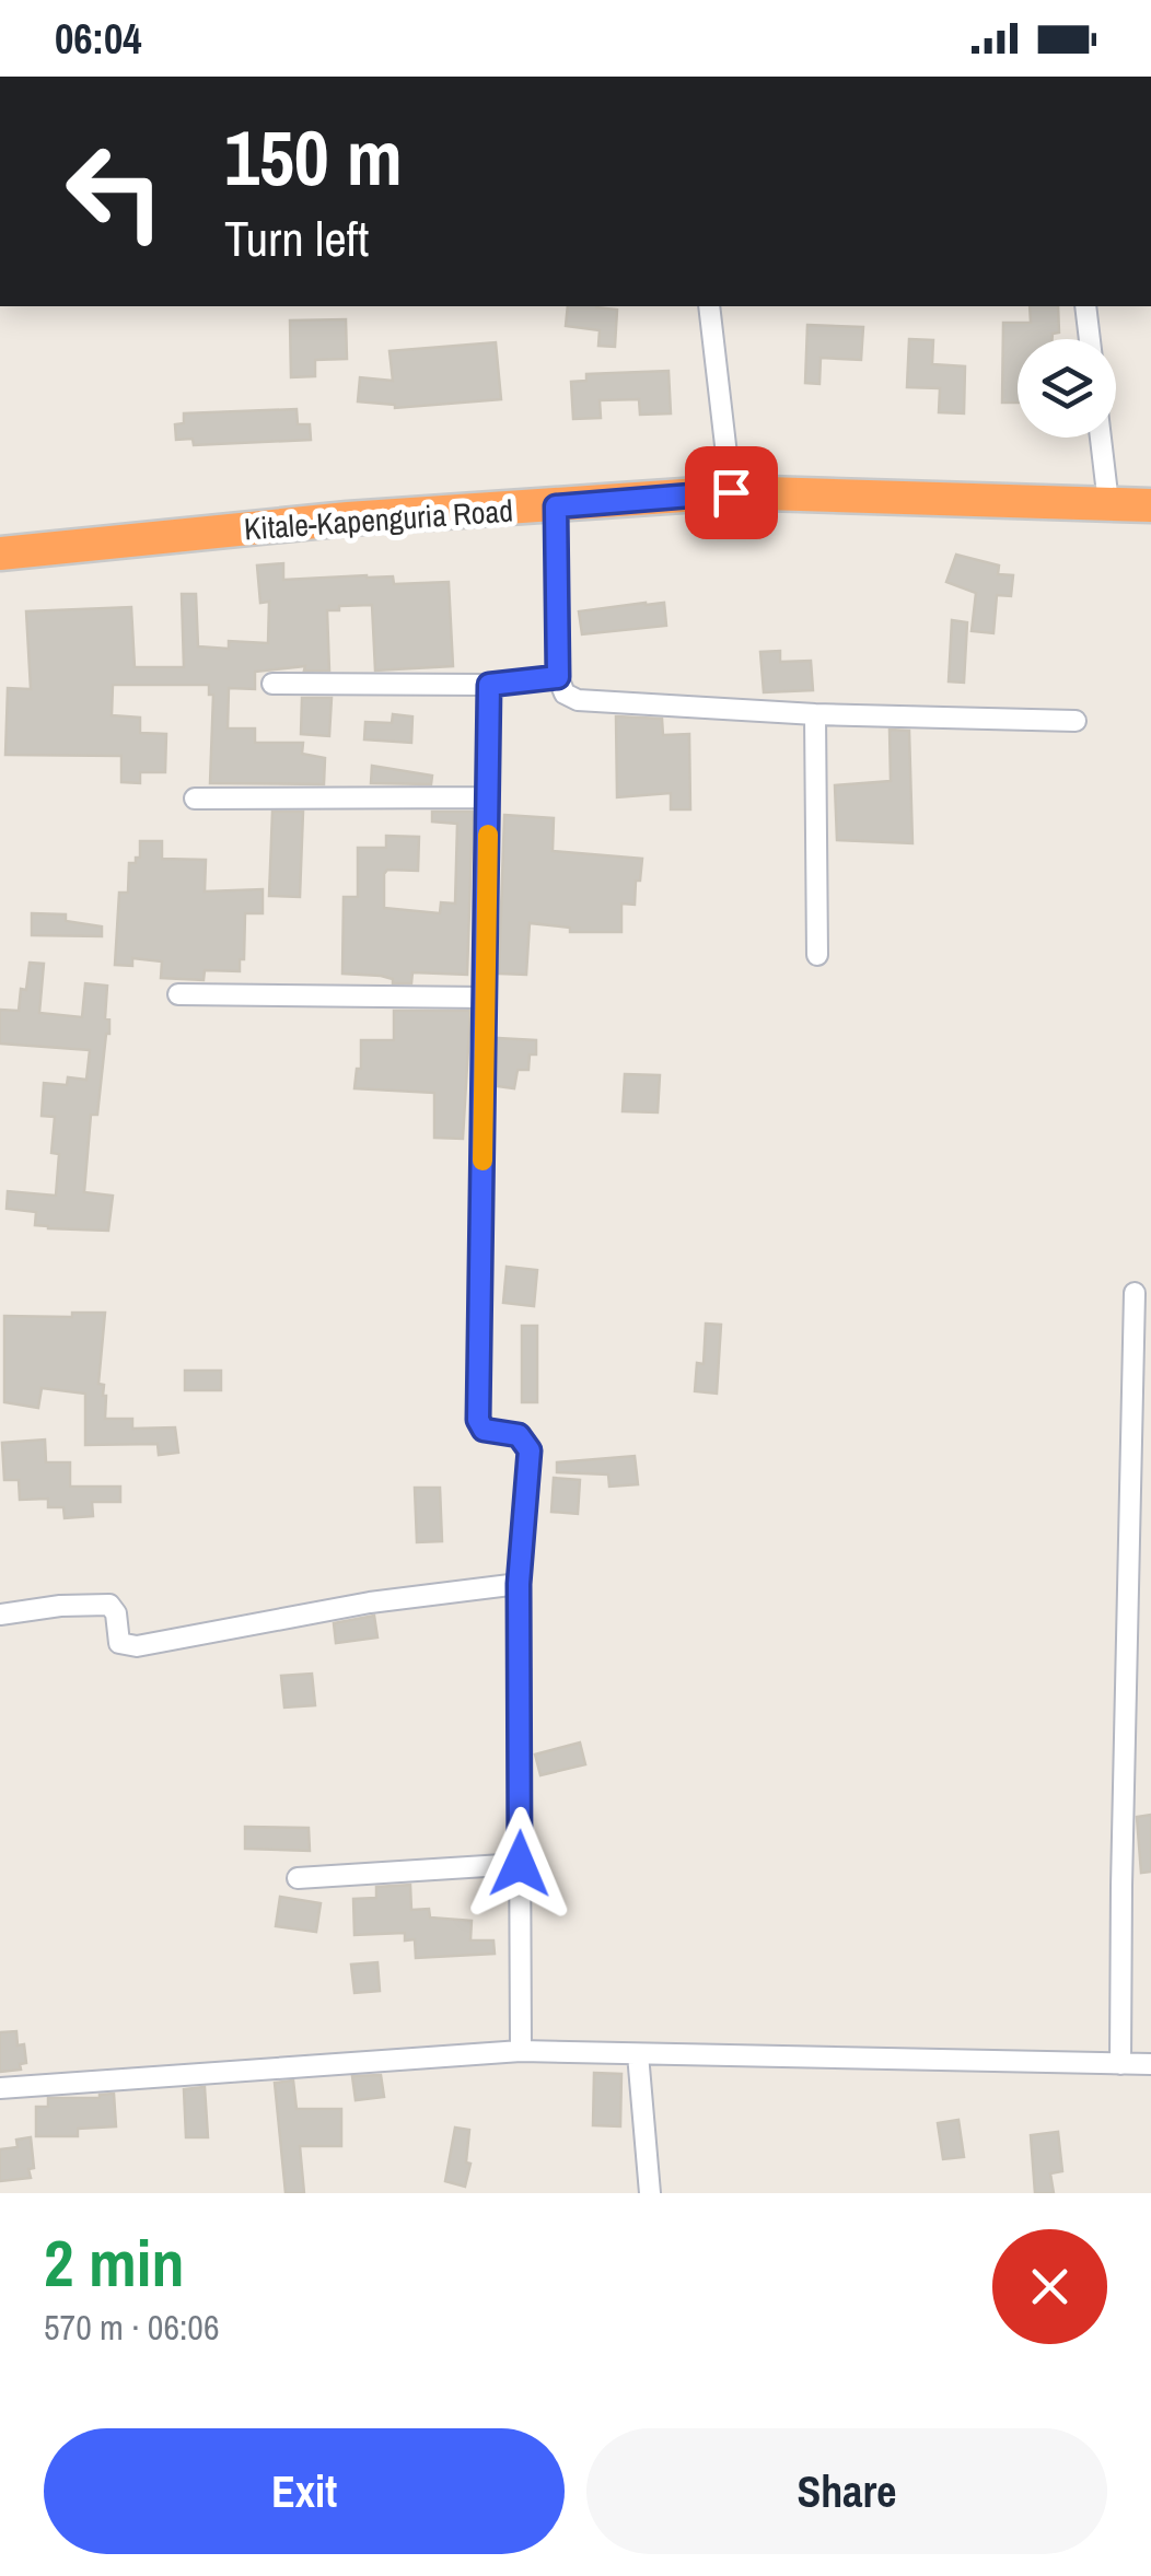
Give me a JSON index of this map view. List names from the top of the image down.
{
  "streets": {
    "highway": ["Kitale-Kapenguria Road"]
  },
  "page": {
    "status": "06:04",
    "turn": ["150 m", "Turn left"],
    "heading": ["2 min", "570 m · 06:06"],
    "buttons": ["Exit", "Share"]
  }
}
